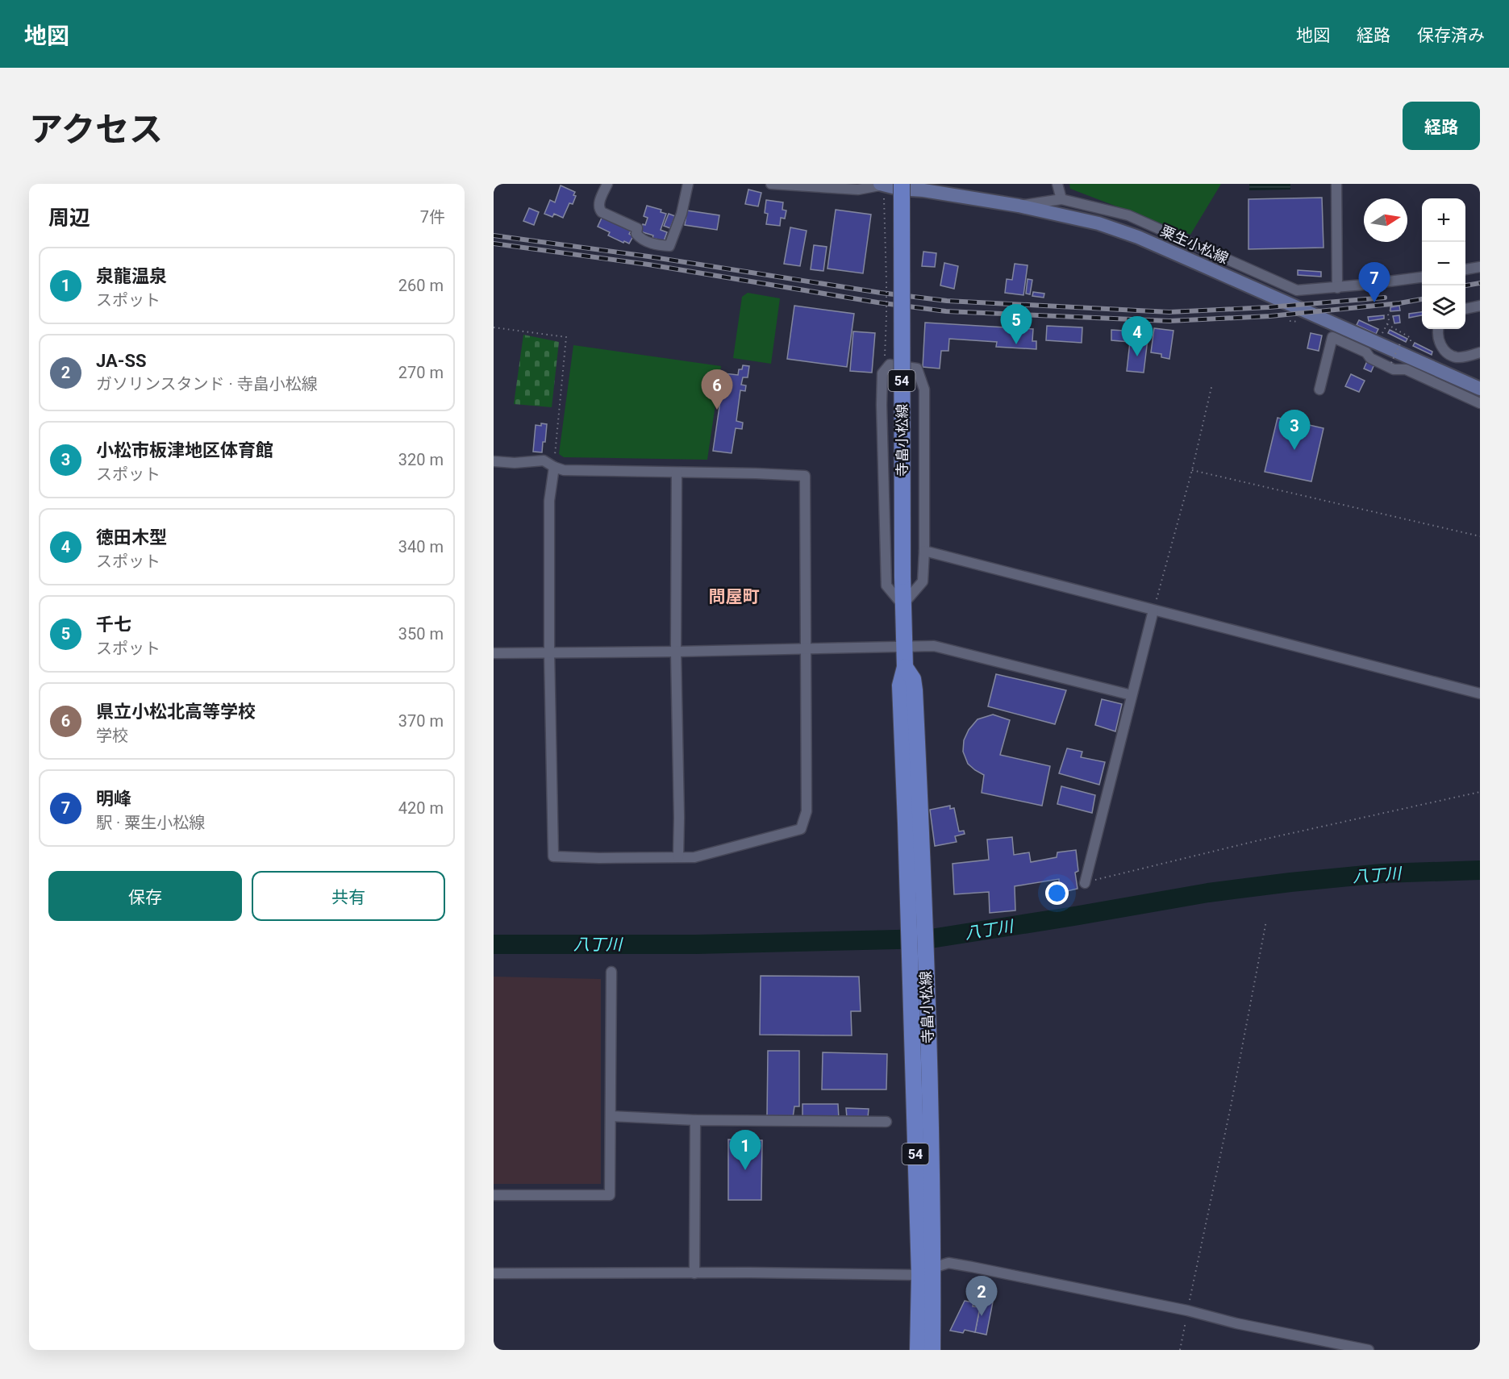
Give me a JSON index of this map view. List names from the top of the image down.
{
  "streets": {
    "main road": ["粟生小松線", "54", "寺畠小松線"]
  },
  "districts": ["問屋町"],
  "water": ["八丁川"],
  "north": "right",
  "page": {
    "header": "地図",
    "nav": ["地図", "経路", "保存済み"],
    "title": "アクセス",
    "buttons": [
      "経路",
      ["保存", "共有"]
    ],
    "heading": ["周辺", "7件"],
    "map_buttons": ["+", "−"],
    "list": [
      {
        "mark": "1",
        "name": "泉龍温泉",
        "note": "スポット",
        "value": "260 m"
      },
      {
        "mark": "2",
        "name": "JA-SS",
        "note": "ガソリンスタンド · 寺畠小松線",
        "value": "270 m"
      },
      {
        "mark": "3",
        "name": "小松市板津地区体育館",
        "note": "スポット",
        "value": "320 m"
      },
      {
        "mark": "4",
        "name": "徳田木型",
        "note": "スポット",
        "value": "340 m"
      },
      {
        "mark": "5",
        "name": "千七",
        "note": "スポット",
        "value": "350 m"
      },
      {
        "mark": "6",
        "name": "県立小松北高等学校",
        "note": "学校",
        "value": "370 m"
      },
      {
        "mark": "7",
        "name": "明峰",
        "note": "駅 · 粟生小松線",
        "value": "420 m"
      }
    ],
    "pins": [
      "7",
      "5",
      "4",
      "6",
      "3",
      "1",
      "2"
    ]
  }
}
